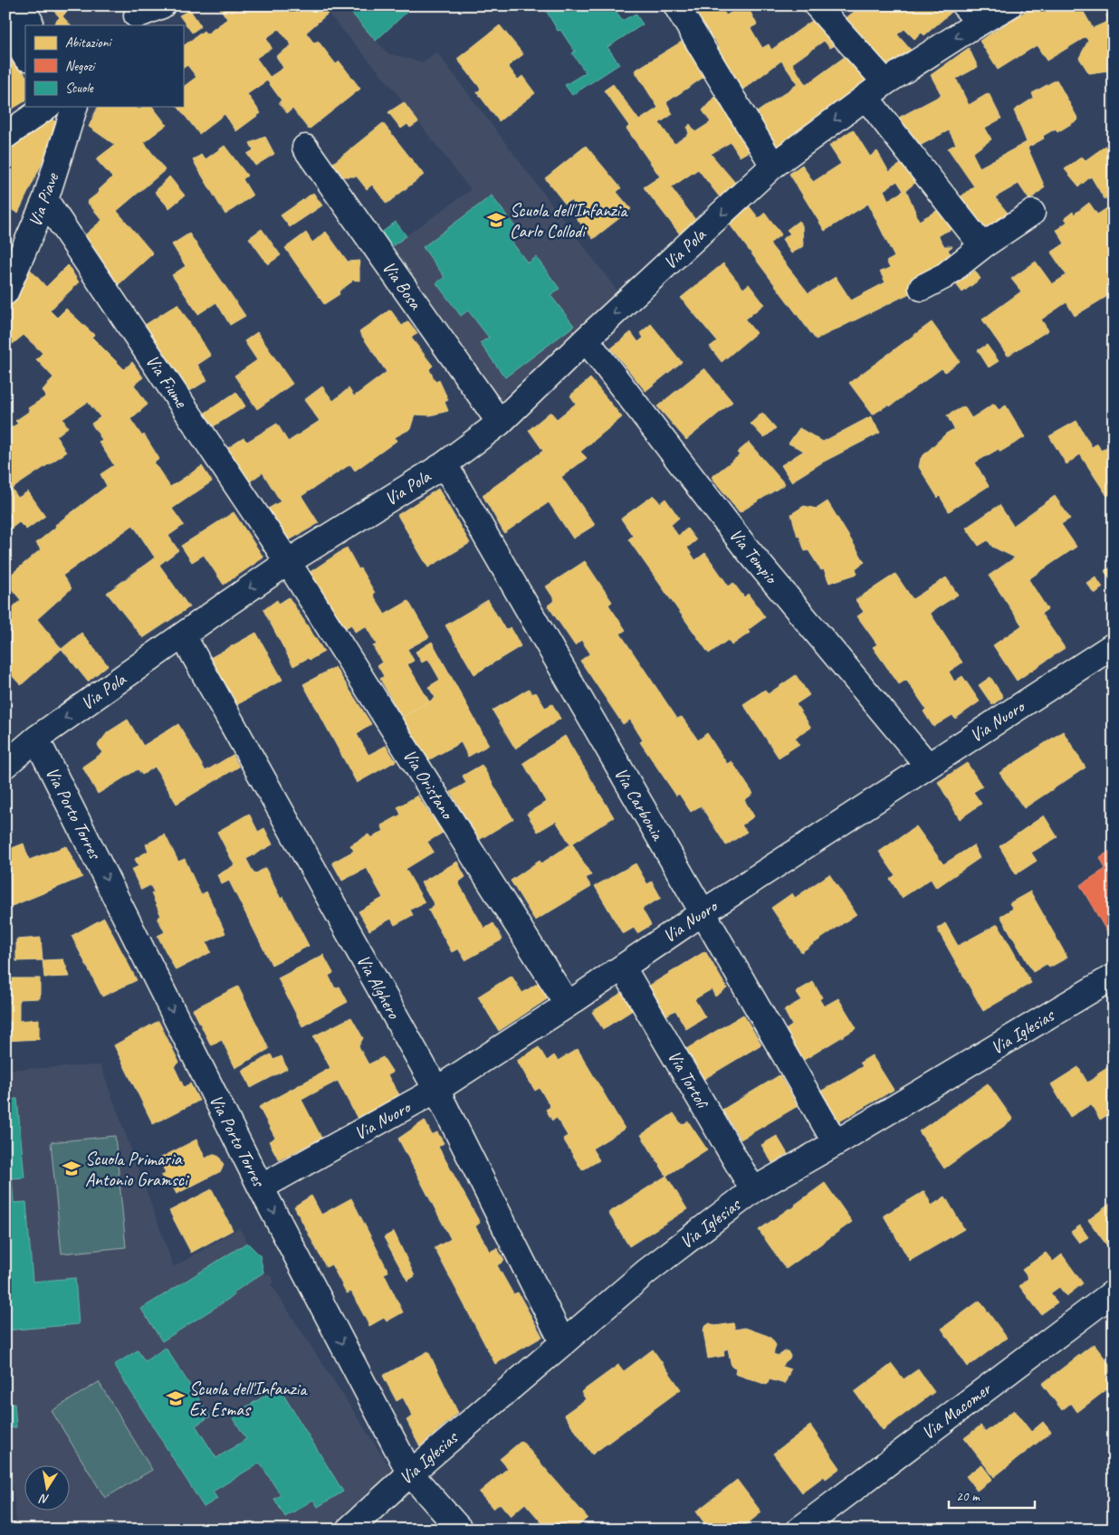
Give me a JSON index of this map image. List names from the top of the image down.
{
  "streets": {
    "street": [
      "Via Piave",
      "Via Pola",
      "Via Bosa",
      "Via Fiume",
      "Via Tempio",
      "Via Nuoro",
      "Via Oristano",
      "Via Carbonia",
      "Via Porto Torres",
      "Via Alghero",
      "Via Iglesias",
      "Via Tortolì",
      "Via Macomer"
    ]
  },
  "crossings": [
    ["Via Piave", "Via Fiume"],
    ["Via Pola", "Via Bosa"],
    ["Via Pola", "Via Fiume"],
    ["Via Pola", "Via Tempio"],
    ["Via Pola", "Via Oristano"],
    ["Via Pola", "Via Carbonia"],
    ["Via Pola", "Via Porto Torres"],
    ["Via Pola", "Via Alghero"],
    ["Via Fiume", "Via Oristano"],
    ["Via Tempio", "Via Nuoro"],
    ["Via Nuoro", "Via Oristano"],
    ["Via Nuoro", "Via Carbonia"],
    ["Via Nuoro", "Via Porto Torres"],
    ["Via Nuoro", "Via Alghero"],
    ["Via Nuoro", "Via Tortolì"],
    ["Via Carbonia", "Via Iglesias"],
    ["Via Porto Torres", "Via Iglesias"],
    ["Via Alghero", "Via Iglesias"],
    ["Via Iglesias", "Via Tortolì"]
  ],
  "one_way": ["Via Pola", "Via Porto Torres"],
  "places": {
    "school or university": ["Scuola dell'Infanzia Carlo Collodi", "Scuola Primaria Antonio Gramsci", "Scuola dell'Infanzia Ex Esmas"]
  },
  "legend": ["Abitazioni", "Negozi", "Scuole"],
  "scale_bar": "20 m",
  "north": "bottom"
}
